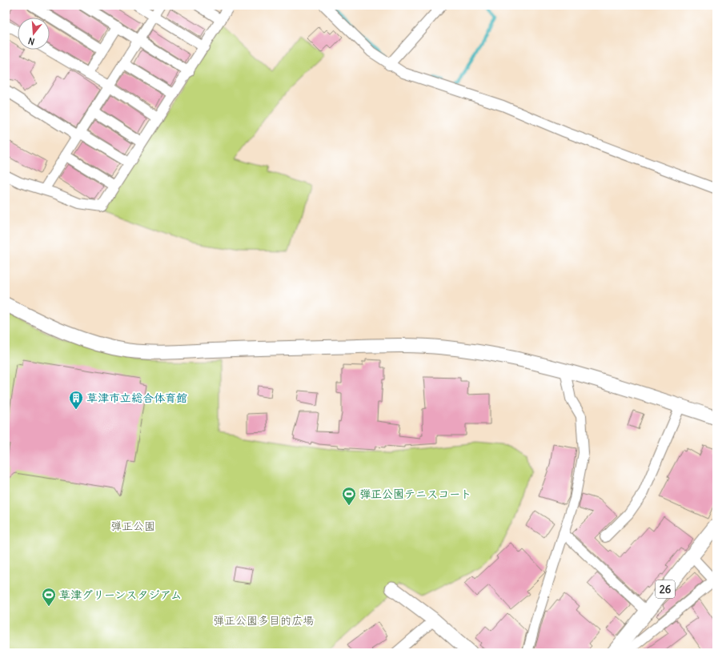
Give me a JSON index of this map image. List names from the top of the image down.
{
  "streets": {
    "main road": ["26"]
  },
  "parks": ["弾正公園", "弾正公園多目的広場"],
  "places": {
    "building": ["草津市立総合体育館"],
    "sports": ["弾正公園テニスコート", "草津グリーンスタジアム"]
  },
  "north": "bottom"
}
